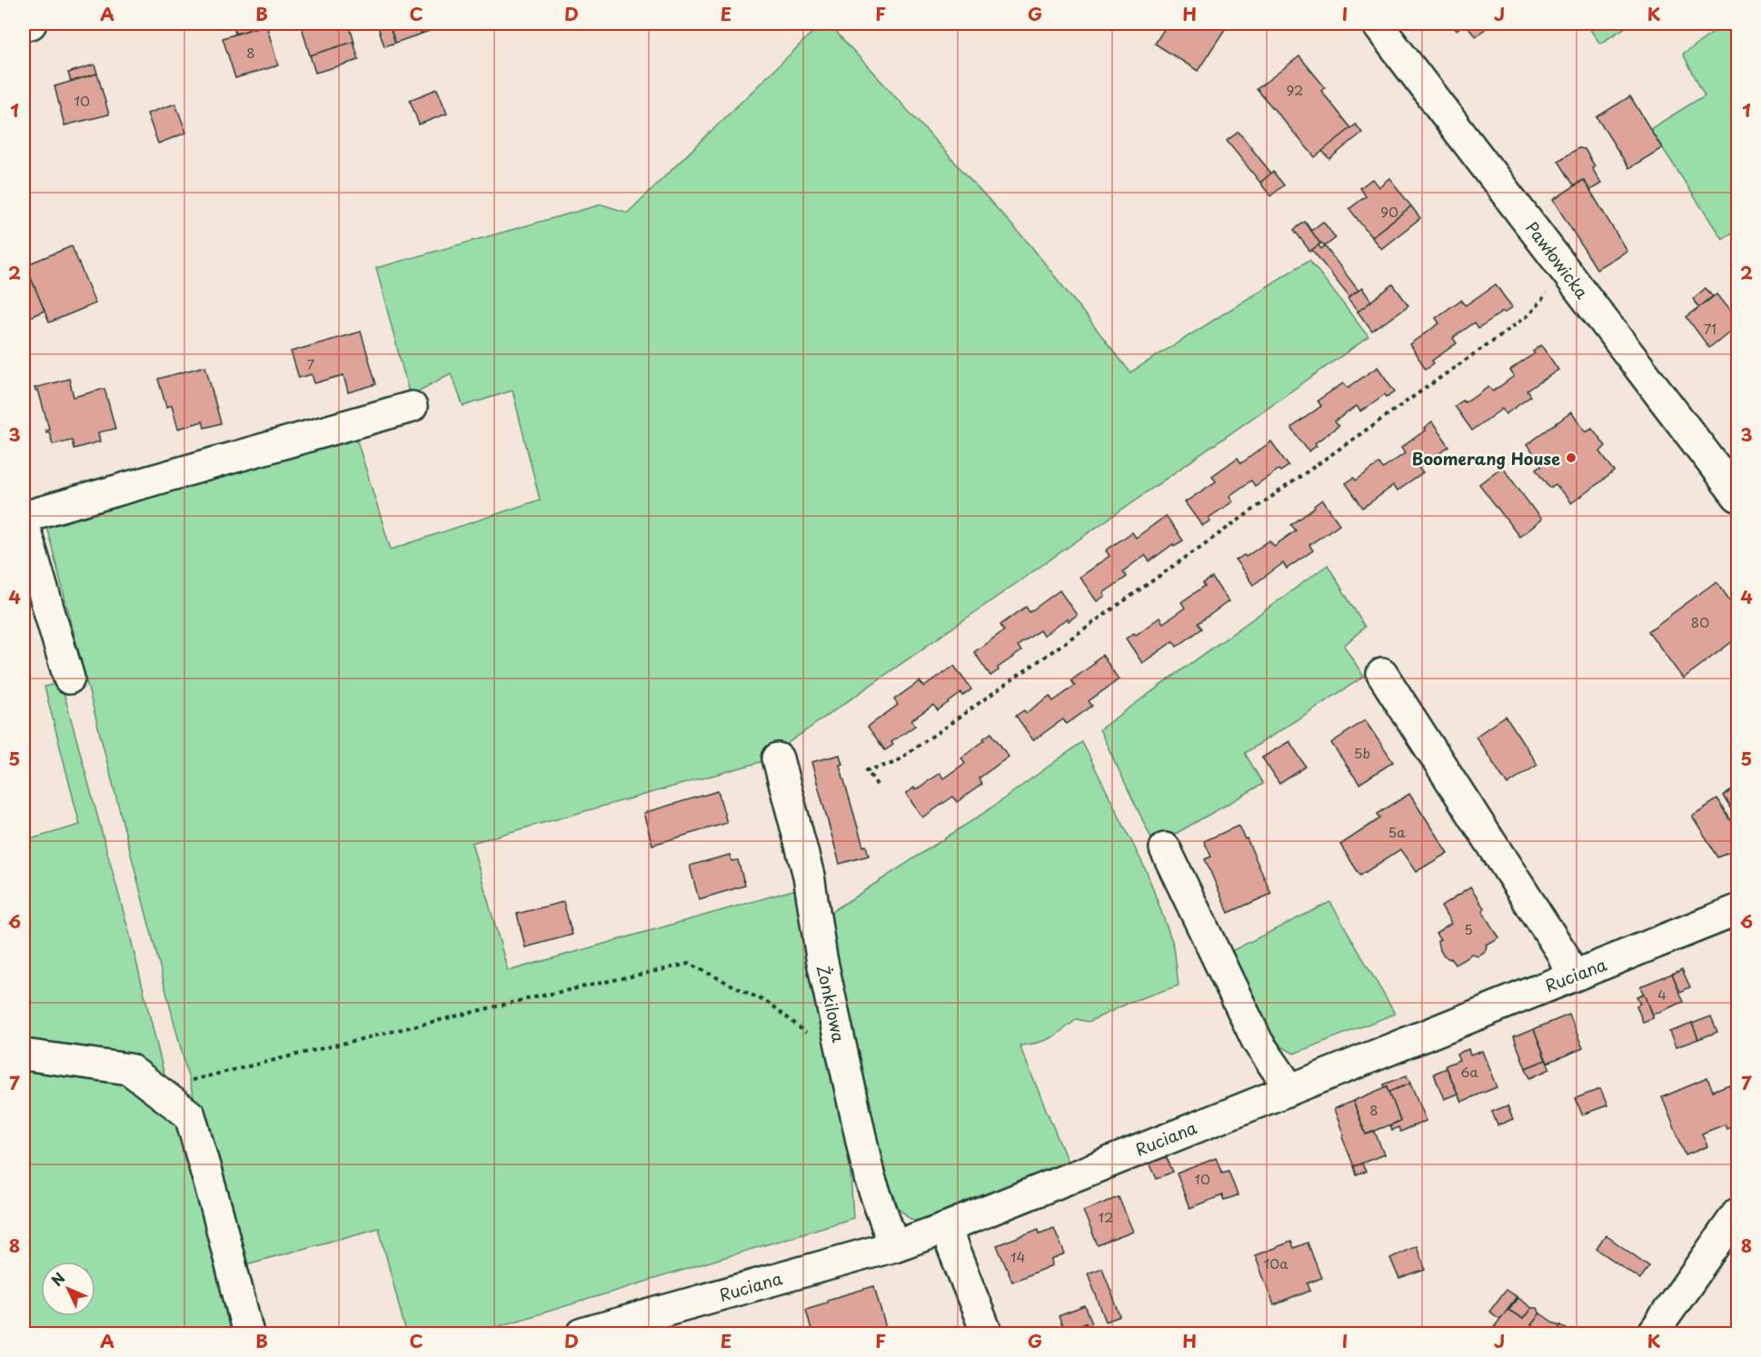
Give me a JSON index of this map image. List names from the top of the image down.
{
  "streets": {
    "street": ["Pawłowicka", "Ruciana", "Żonkilowa"]
  },
  "crossings": [
    ["Ruciana", "Żonkilowa"]
  ],
  "places": ["Boomerang House"],
  "house_numbers": [
    "8",
    "92",
    "10",
    "90",
    "71",
    "7",
    "80",
    "5b",
    "5a",
    "5",
    "4",
    "6a",
    "8",
    "10",
    "12",
    "14",
    "10a"
  ],
  "north": "top left",
  "grid": {
    "columns": [
      "A",
      "B",
      "C",
      "D",
      "E",
      "F",
      "G",
      "H",
      "I",
      "J",
      "K"
    ],
    "rows": [
      "1",
      "2",
      "3",
      "4",
      "5",
      "6",
      "7",
      "8"
    ]
  }
}
